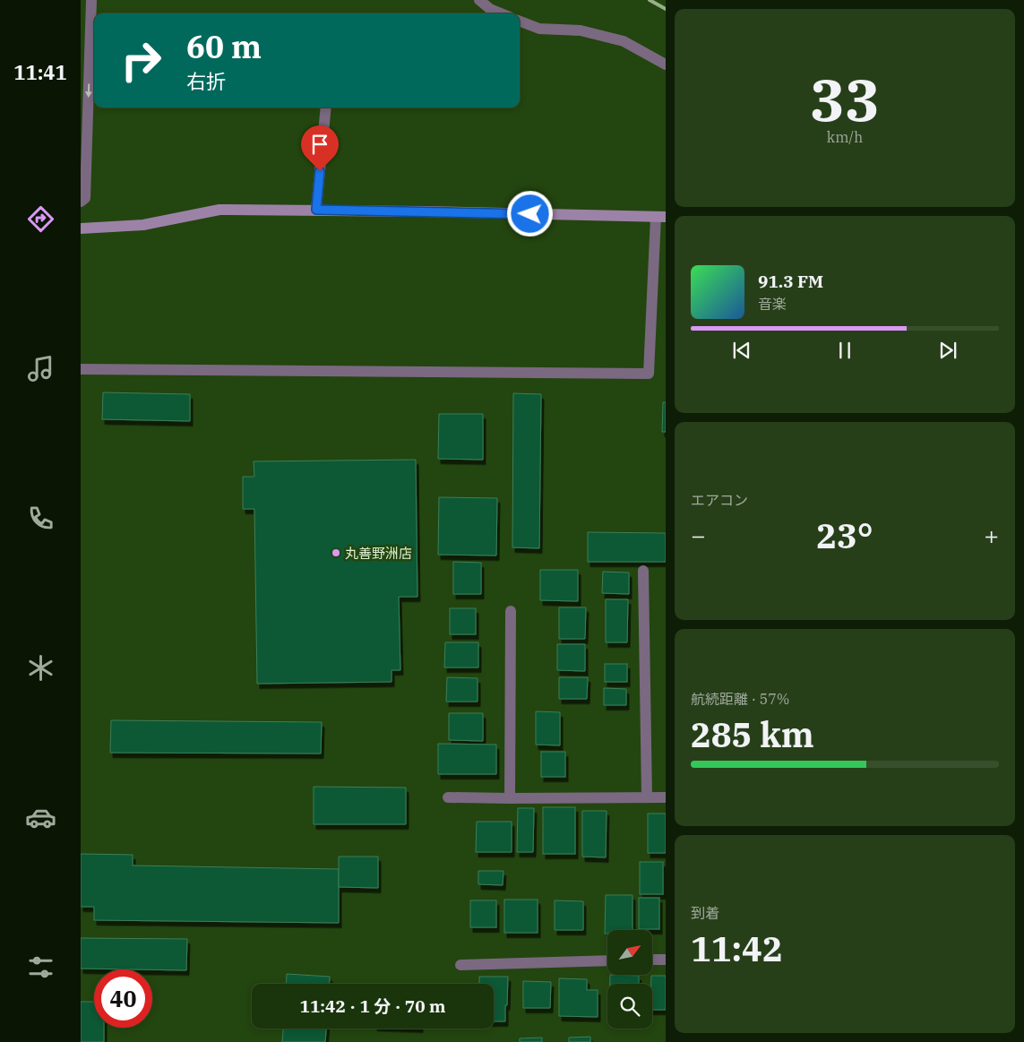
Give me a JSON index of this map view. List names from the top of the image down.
{
  "places": ["丸善野洲店"],
  "north": "top right",
  "page": {
    "tabs": "11:41",
    "tile": [
      ["33", "km/h"],
      "エアコン",
      ["航続距離 · 57%", "285 km"],
      ["到着", "11:42"]
    ],
    "turn": ["60 m", "右折"],
    "song": ["91.3 FM", "音楽"],
    "heat": ["−", "23°", "+"],
    "limit": "40",
    "trip": "11:42 · 1 分 · 70 m"
  }
}
